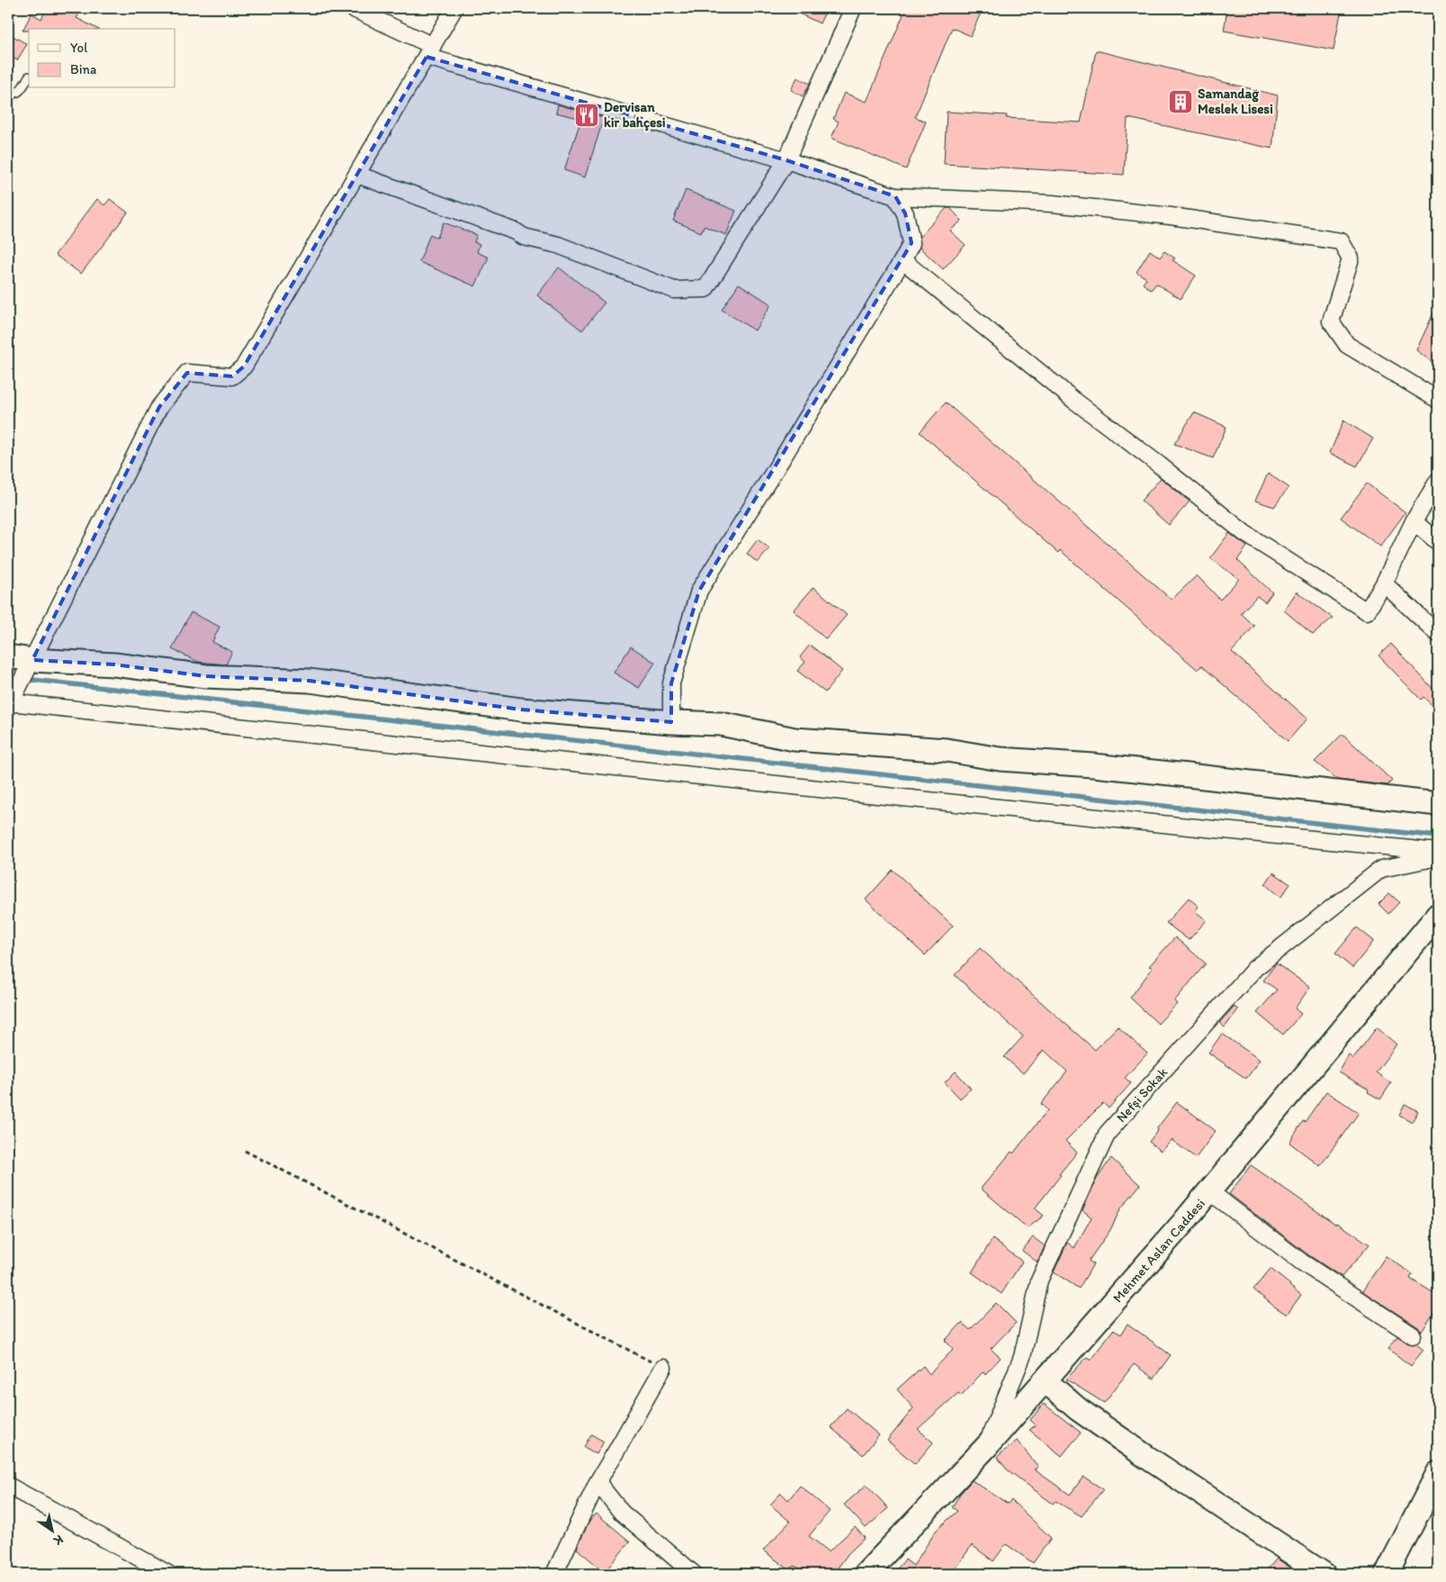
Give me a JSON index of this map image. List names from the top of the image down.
{
  "streets": {
    "street": ["Nefşi Sokak", "Mehmet Aslan Caddesi"]
  },
  "crossings": [
    ["Nefşi Sokak", "Mehmet Aslan Caddesi"]
  ],
  "places": {
    "building": ["Samandağ Meslek Lisesi"],
    "restaurant": ["Dervisan kir bahçesi"]
  },
  "legend": ["Yol", "Bina"],
  "north": "bottom right"
}
